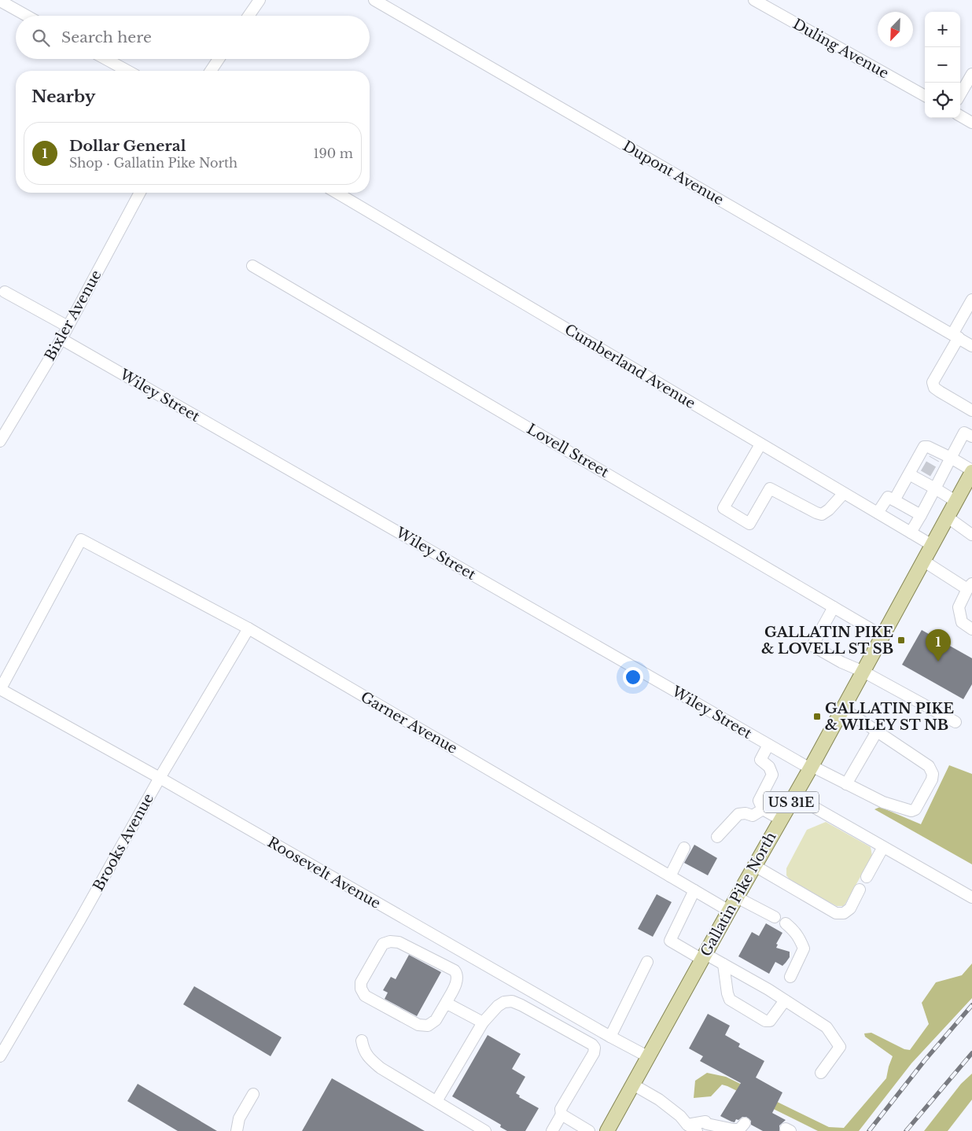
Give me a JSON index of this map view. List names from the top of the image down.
{
  "streets": {
    "main road": ["US 31E", "Gallatin Pike North"],
    "street": [
      "Duling Avenue",
      "Dupont Avenue",
      "Bixler Avenue",
      "Cumberland Avenue",
      "Wiley Street",
      "Lovell Street",
      "Garner Avenue",
      "Brooks Avenue",
      "Roosevelt Avenue"
    ]
  },
  "crossings": [
    ["Bixler Avenue", "Wiley Street"],
    ["Cumberland Avenue", "Gallatin Pike North"],
    ["Wiley Street", "Gallatin Pike North"],
    ["Lovell Street", "Gallatin Pike North"],
    ["Garner Avenue", "Brooks Avenue"],
    ["Garner Avenue", "Roosevelt Avenue"],
    ["Garner Avenue", "Gallatin Pike North"],
    ["Brooks Avenue", "Roosevelt Avenue"],
    ["Roosevelt Avenue", "Gallatin Pike North"]
  ],
  "places": {
    "transit": ["GALLATIN PIKE & LOVELL ST SB", "GALLATIN PIKE & WILEY ST NB"]
  },
  "north": "bottom left",
  "page": {
    "map_buttons": ["+", "−"],
    "search": "Search here",
    "heading": "Nearby",
    "list": [
      {
        "mark": "1",
        "name": "Dollar General",
        "note": "Shop · Gallatin Pike North",
        "value": "190 m"
      }
    ],
    "pins": "1"
  }
}
